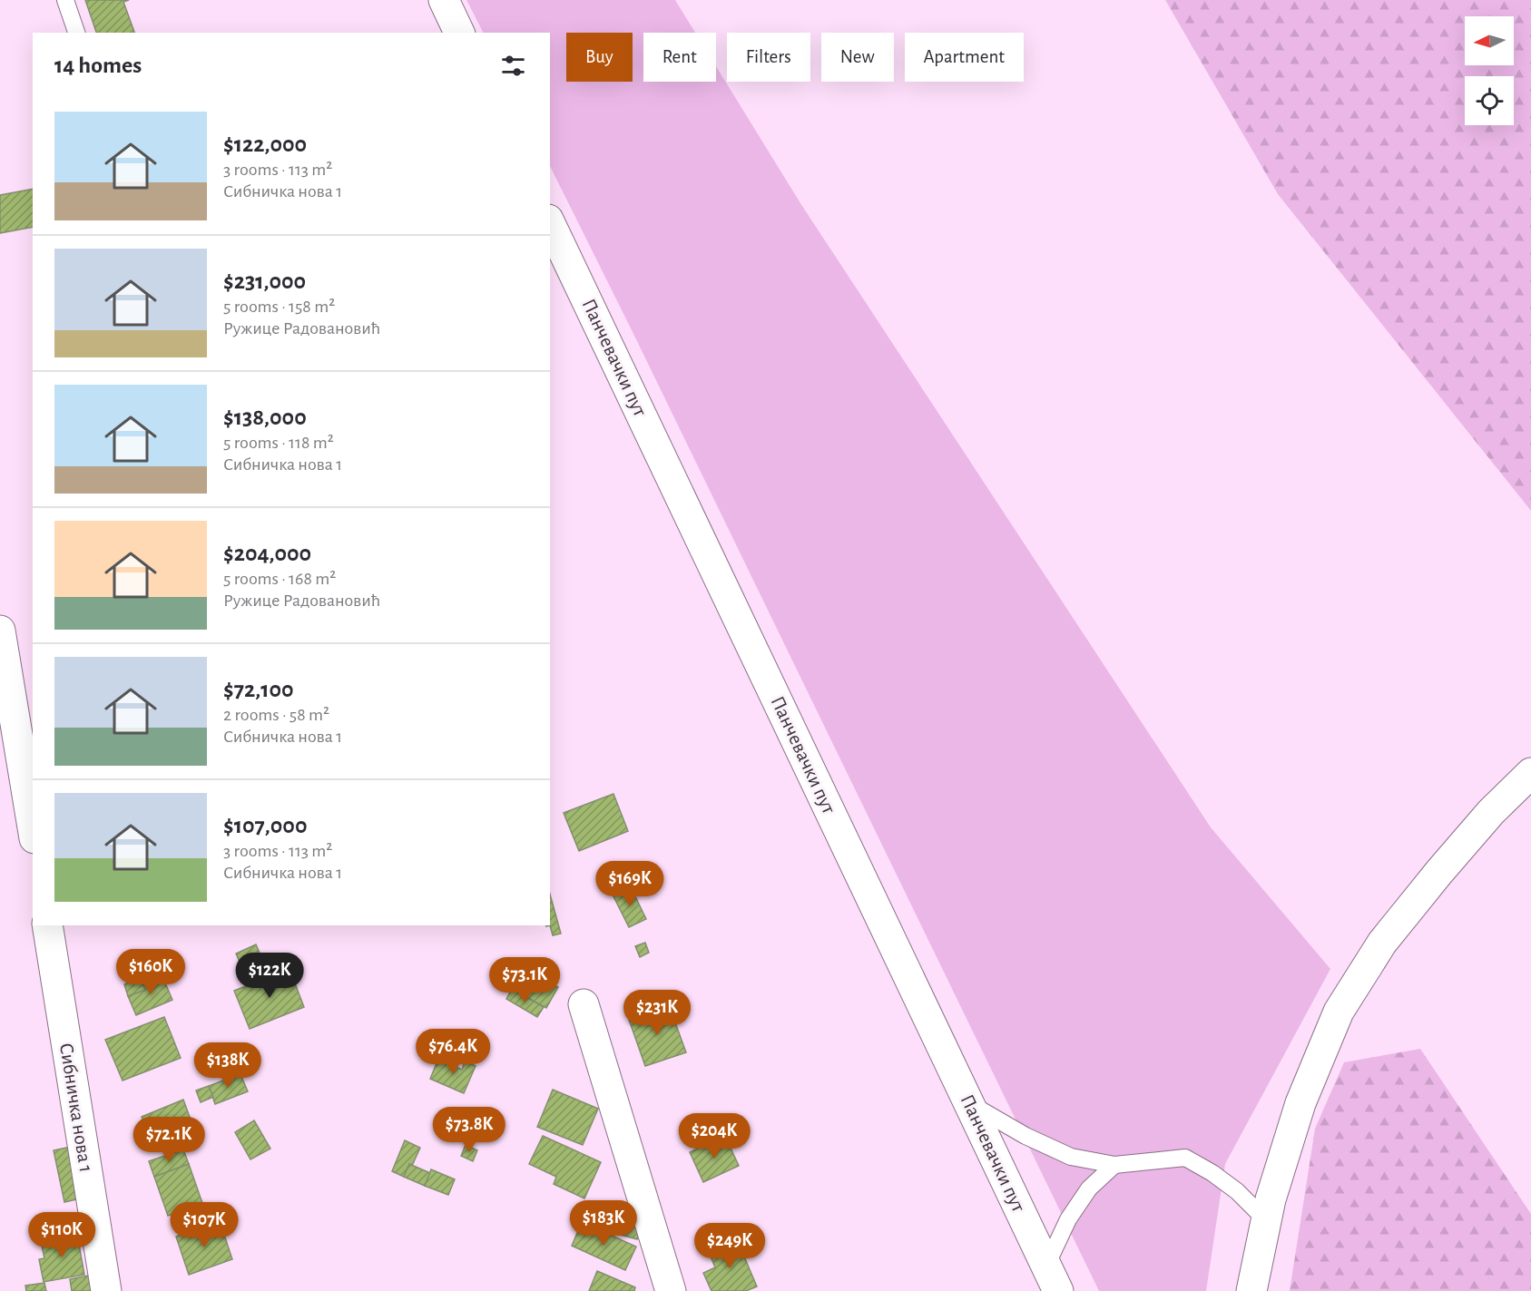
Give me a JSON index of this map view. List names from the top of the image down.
{
  "streets": {
    "street": ["Панчевачки пут", "Сибничка нова 1"]
  },
  "north": "left",
  "page": {
    "chip": [
      "Buy",
      "Rent",
      "Filters",
      "New",
      "Apartment"
    ],
    "heading": "14 homes",
    "list": [
      {
        "name": "$122,000",
        "note": "3 rooms · 113 m² · Сибничка нова 1"
      },
      {
        "name": "$231,000",
        "note": "5 rooms · 158 m² · Ружице Радовановић"
      },
      {
        "name": "$138,000",
        "note": "5 rooms · 118 m² · Сибничка нова 1"
      },
      {
        "name": "$204,000",
        "note": "5 rooms · 168 m² · Ружице Радовановић"
      },
      {
        "name": "$72,100",
        "note": "2 rooms · 58 m² · Сибничка нова 1"
      },
      {
        "name": "$107,000",
        "note": "3 rooms · 113 m² · Сибничка нова 1"
      }
    ],
    "price": [
      "$169K",
      "$160K",
      "$122K",
      "$73.1K",
      "$231K",
      "$76.4K",
      "$138K",
      "$73.8K",
      "$204K",
      "$72.1K",
      "$183K",
      "$107K",
      "$110K",
      "$249K"
    ]
  }
}
